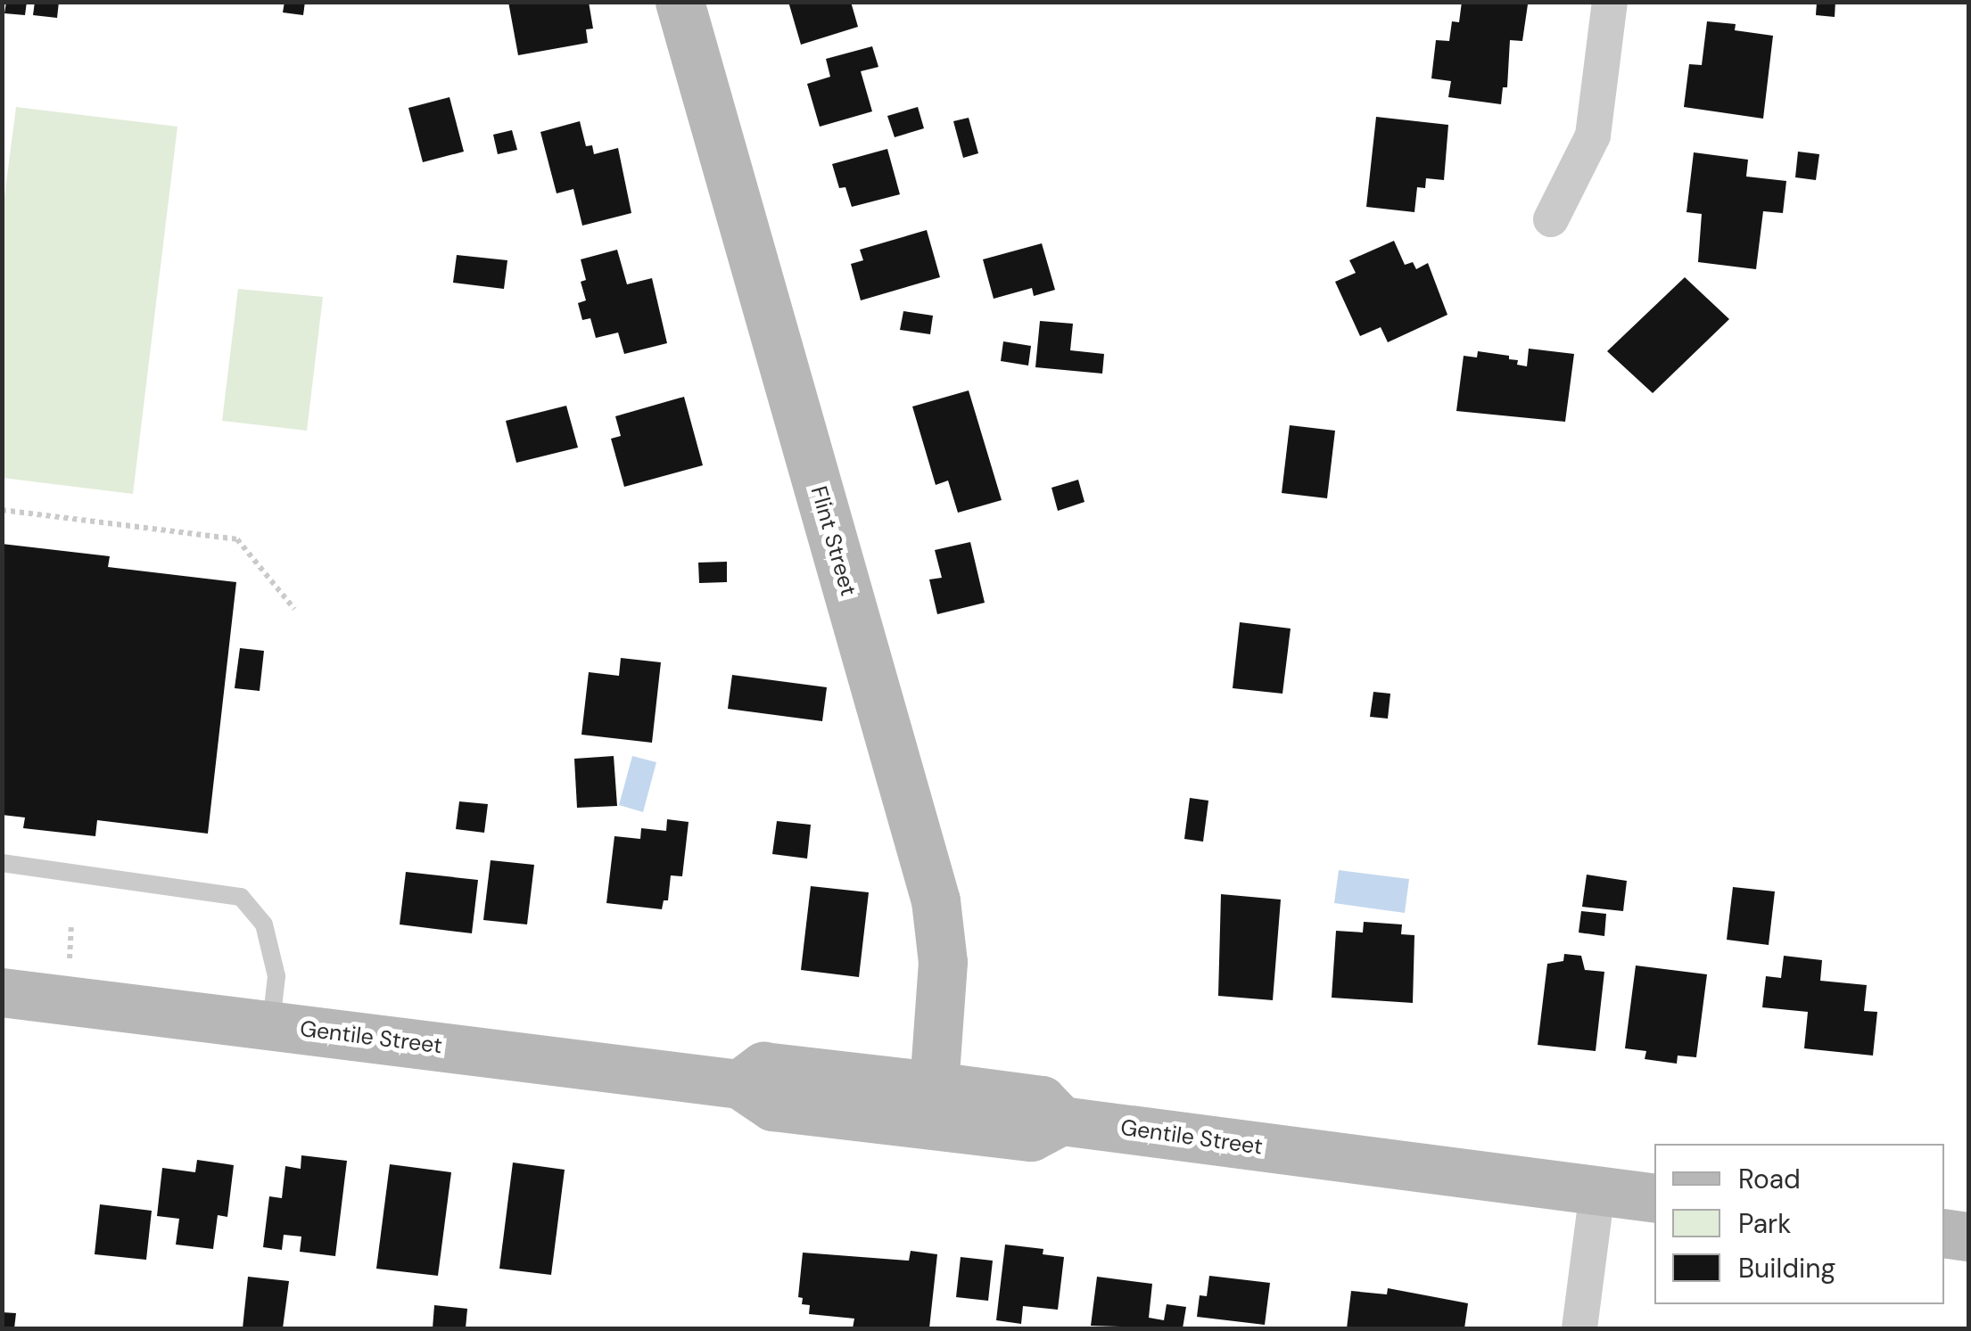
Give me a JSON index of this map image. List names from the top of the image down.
{
  "streets": {
    "main road": ["Flint Street", "Gentile Street"]
  },
  "crossings": [
    ["Flint Street", "Gentile Street"]
  ],
  "legend": ["Road", "Park", "Building"]
}
